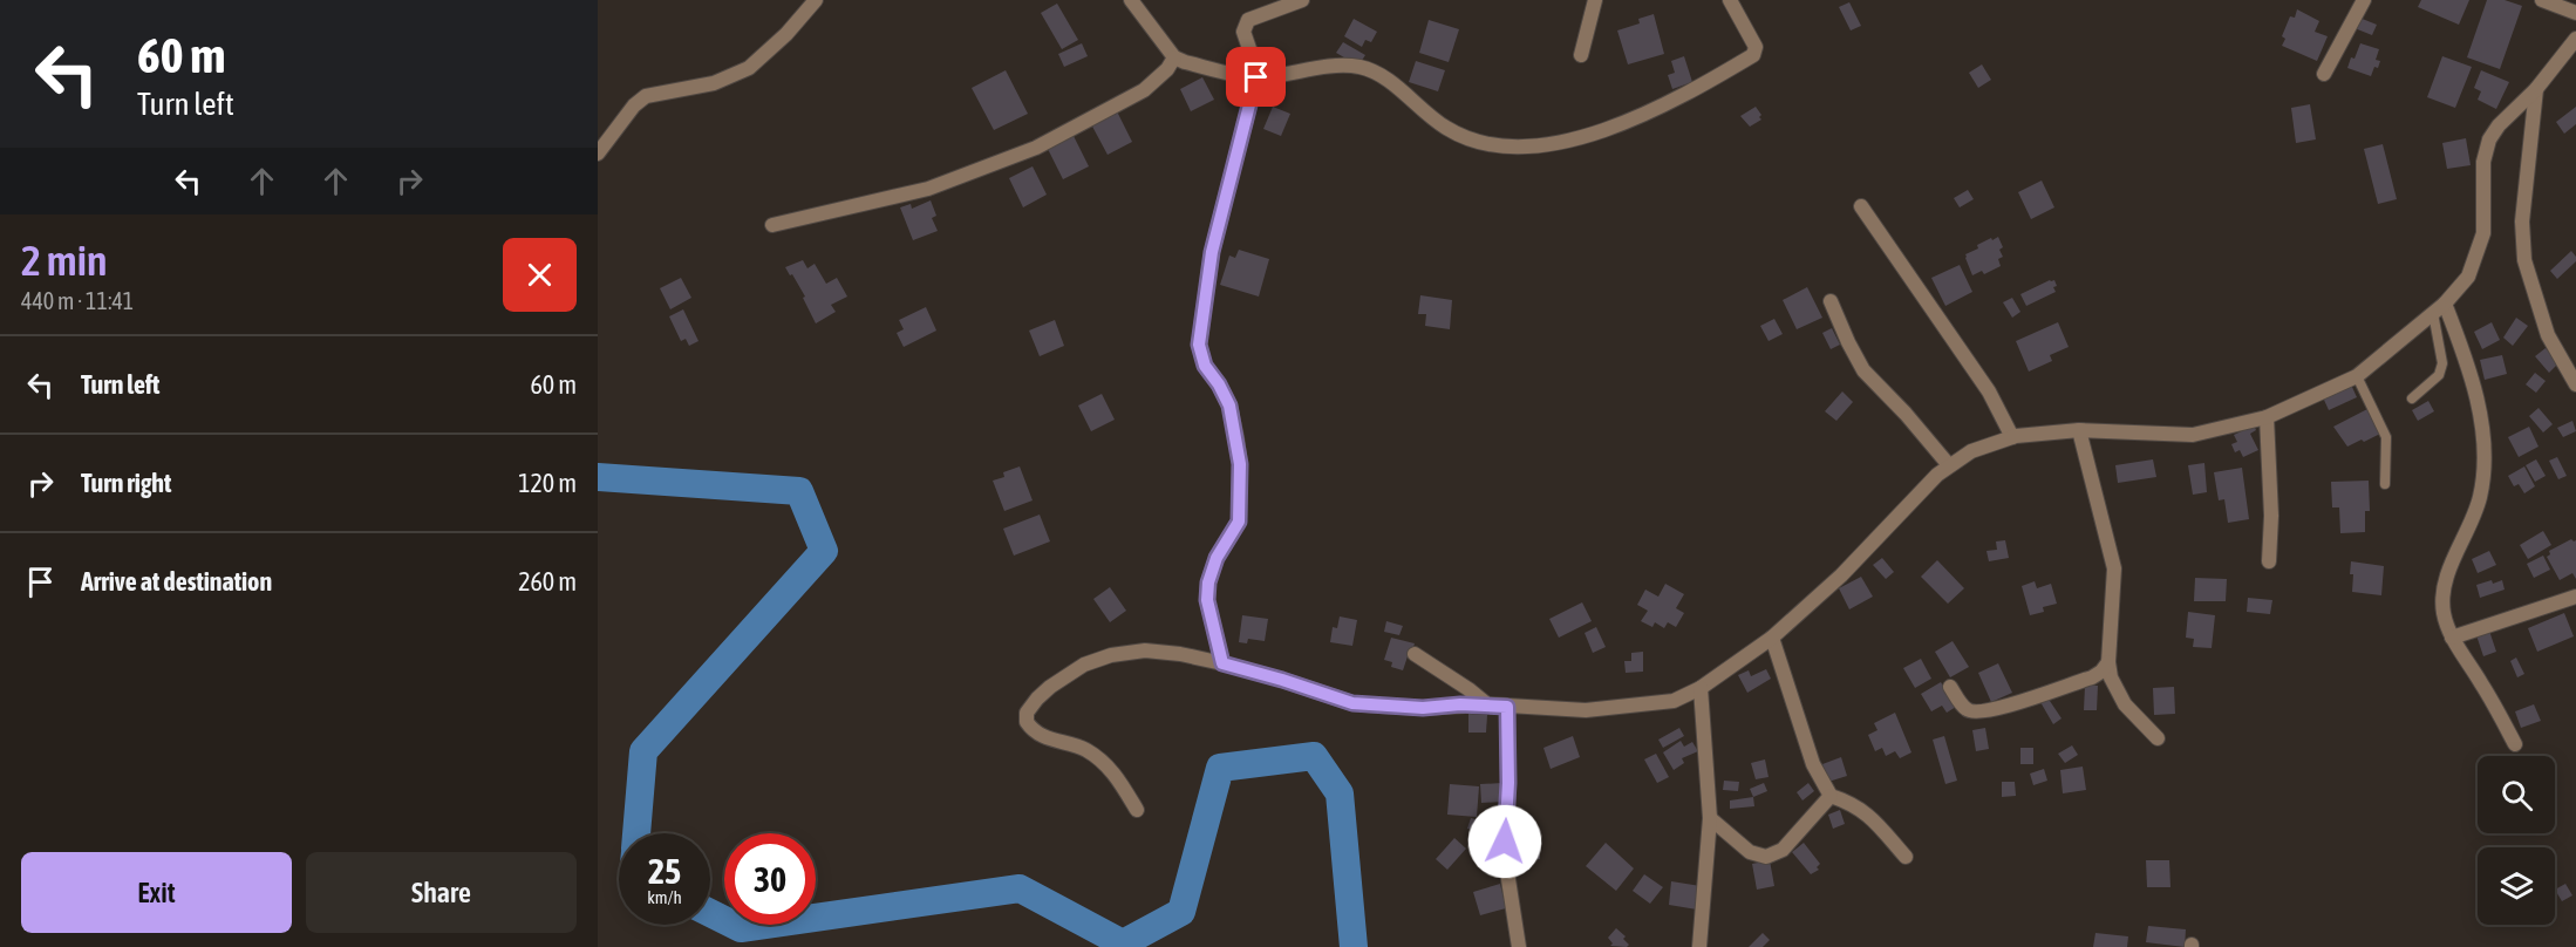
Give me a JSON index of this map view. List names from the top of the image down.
{
  "page": {
    "turn": ["60 m", "Turn left"],
    "heading": ["2 min", "440 m · 11:41"],
    "list": [
      {
        "name": "Turn left",
        "value": "60 m"
      },
      {
        "name": "Turn right",
        "value": "120 m"
      },
      {
        "name": "Arrive at destination",
        "value": "260 m"
      }
    ],
    "speed": "25 km/h",
    "limit": "30",
    "buttons": ["Exit", "Share"]
  }
}
